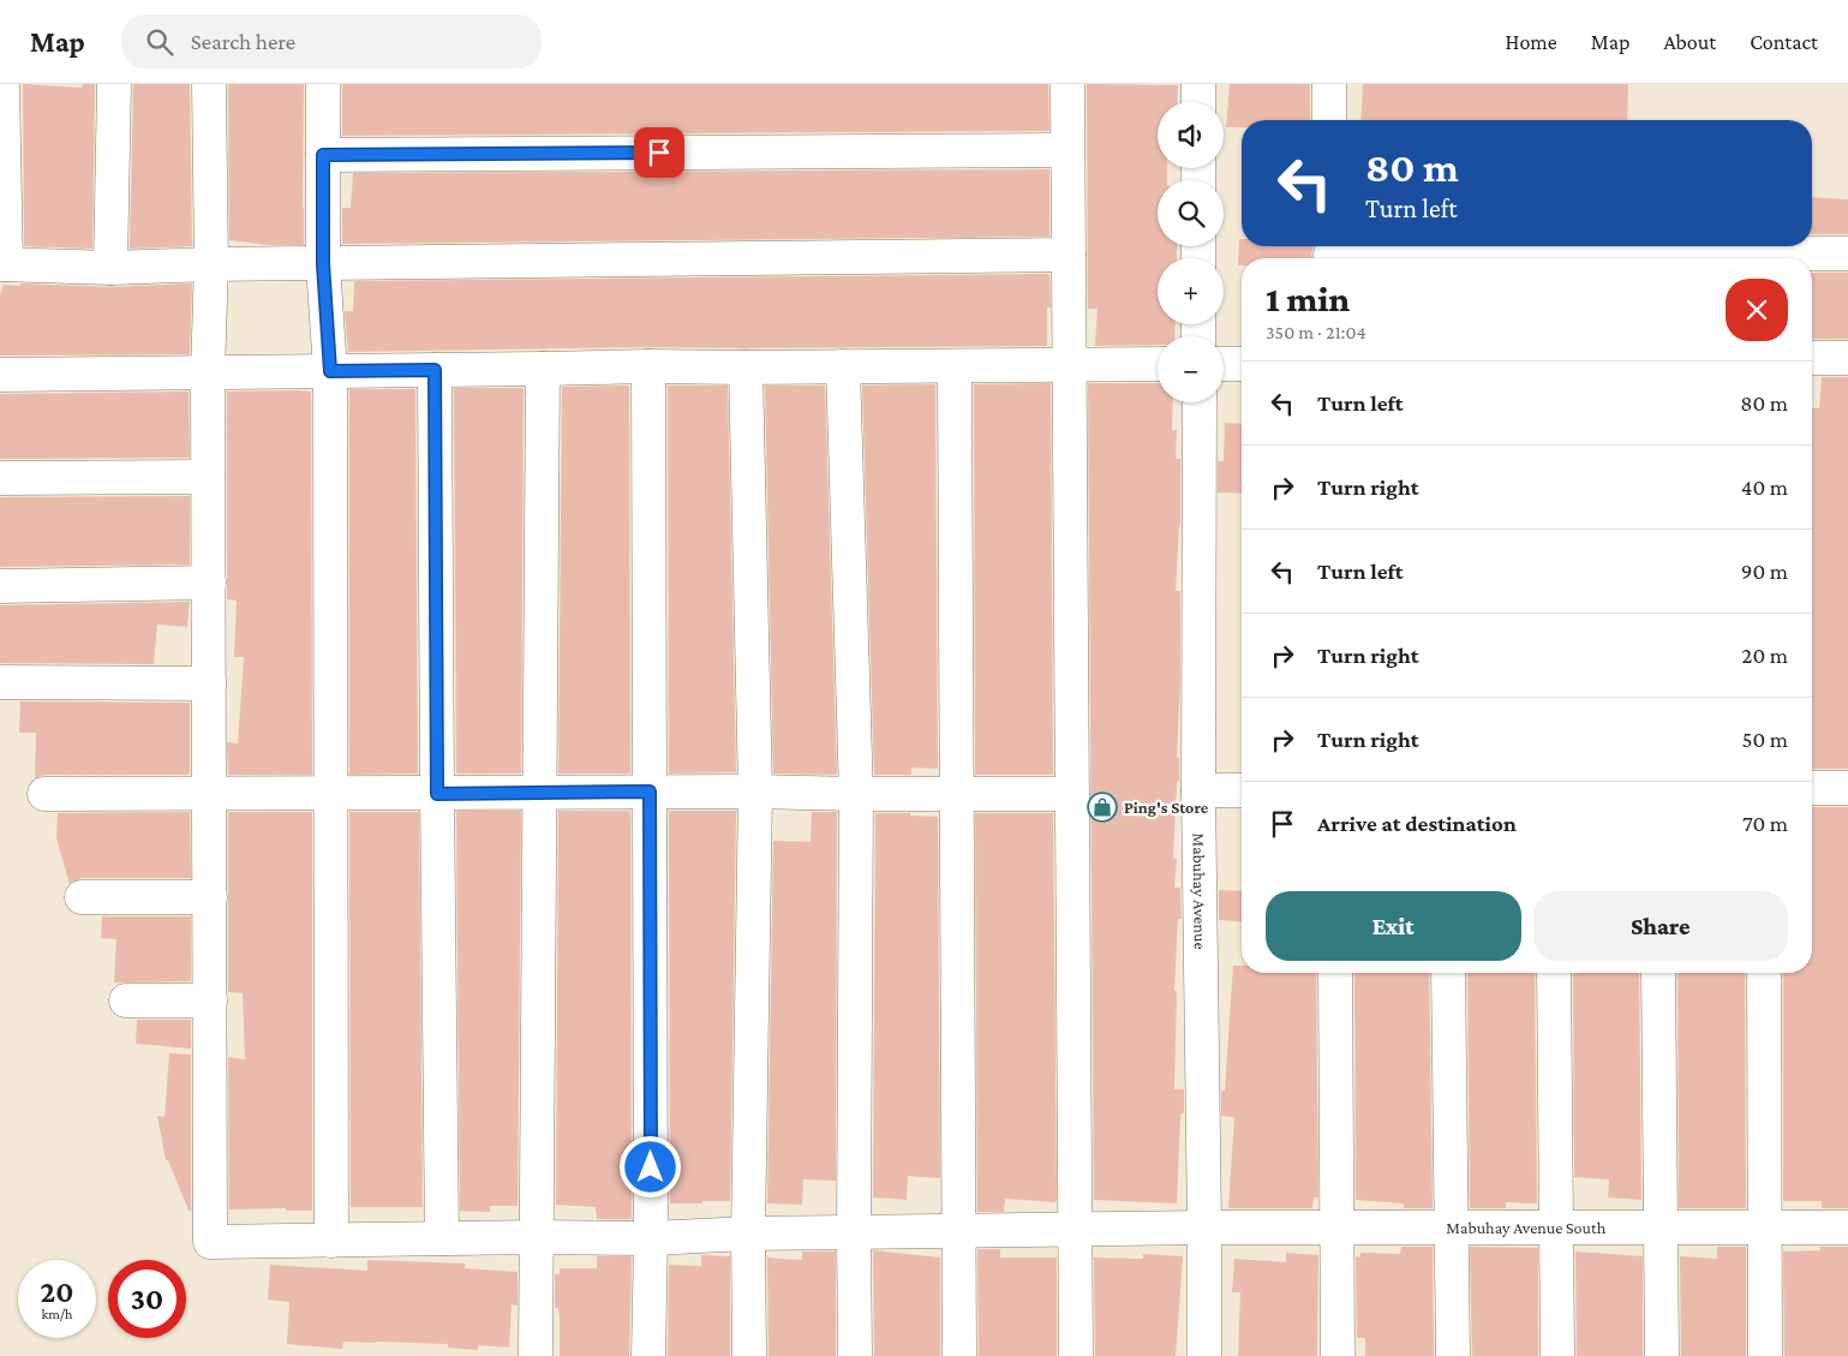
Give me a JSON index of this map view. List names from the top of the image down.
{
  "streets": {
    "street": ["Mabuhay Avenue", "Mabuhay Avenue South"]
  },
  "crossings": [
    ["Mabuhay Avenue", "Mabuhay Avenue South"]
  ],
  "places": {
    "shop": ["Ping's Store"]
  },
  "page": {
    "header": "Map",
    "search": "Search here",
    "nav": [
      "Home",
      "Map",
      "About",
      "Contact"
    ],
    "map_buttons": ["+", "−"],
    "turn": ["80 m", "Turn left"],
    "heading": ["1 min", "350 m · 21:04"],
    "list": [
      {
        "name": "Turn left",
        "value": "80 m"
      },
      {
        "name": "Turn right",
        "value": "40 m"
      },
      {
        "name": "Turn left",
        "value": "90 m"
      },
      {
        "name": "Turn right",
        "value": "20 m"
      },
      {
        "name": "Turn right",
        "value": "50 m"
      },
      {
        "name": "Arrive at destination",
        "value": "70 m"
      }
    ],
    "buttons": ["Exit", "Share"],
    "speed": "20 km/h",
    "limit": "30"
  }
}
